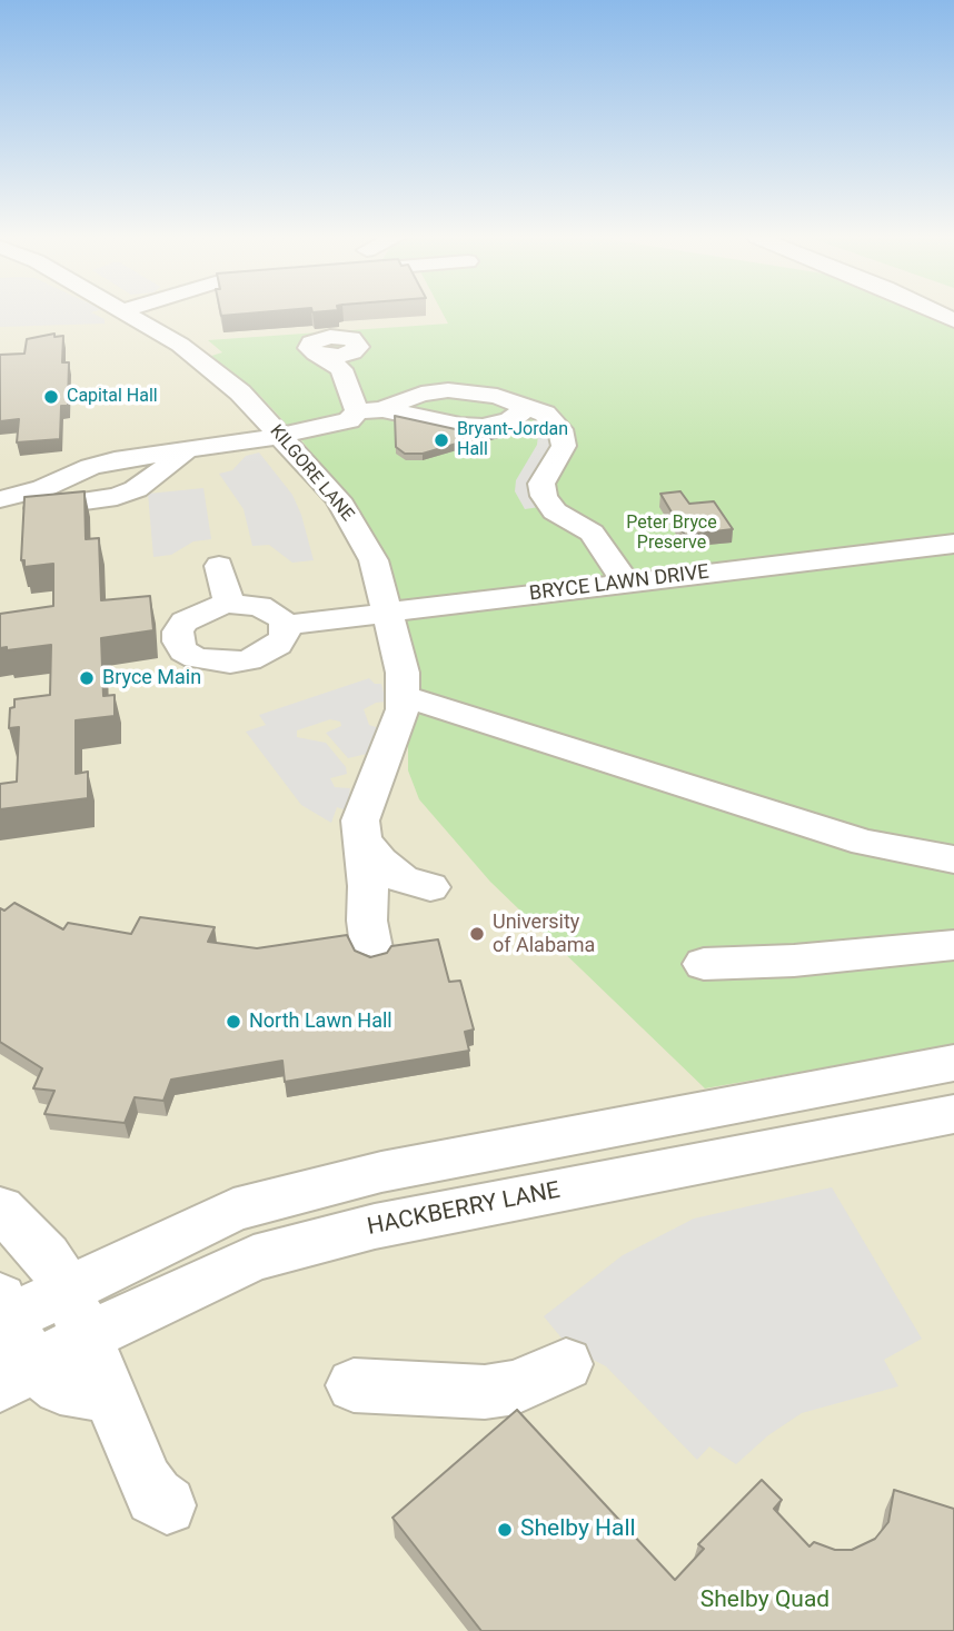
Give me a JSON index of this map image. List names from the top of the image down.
{
  "streets": {
    "street": ["KILGORE LANE", "BRYCE LAWN DRIVE", "HACKBERRY LANE"]
  },
  "crossings": [
    ["KILGORE LANE", "BRYCE LAWN DRIVE"]
  ],
  "parks": ["Peter Bryce Preserve", "Shelby Quad"],
  "places": [
    "Capital Hall",
    "Bryant-Jordan Hall",
    "Bryce Main",
    "University of Alabama",
    "North Lawn Hall",
    "Shelby Hall"
  ]
}
